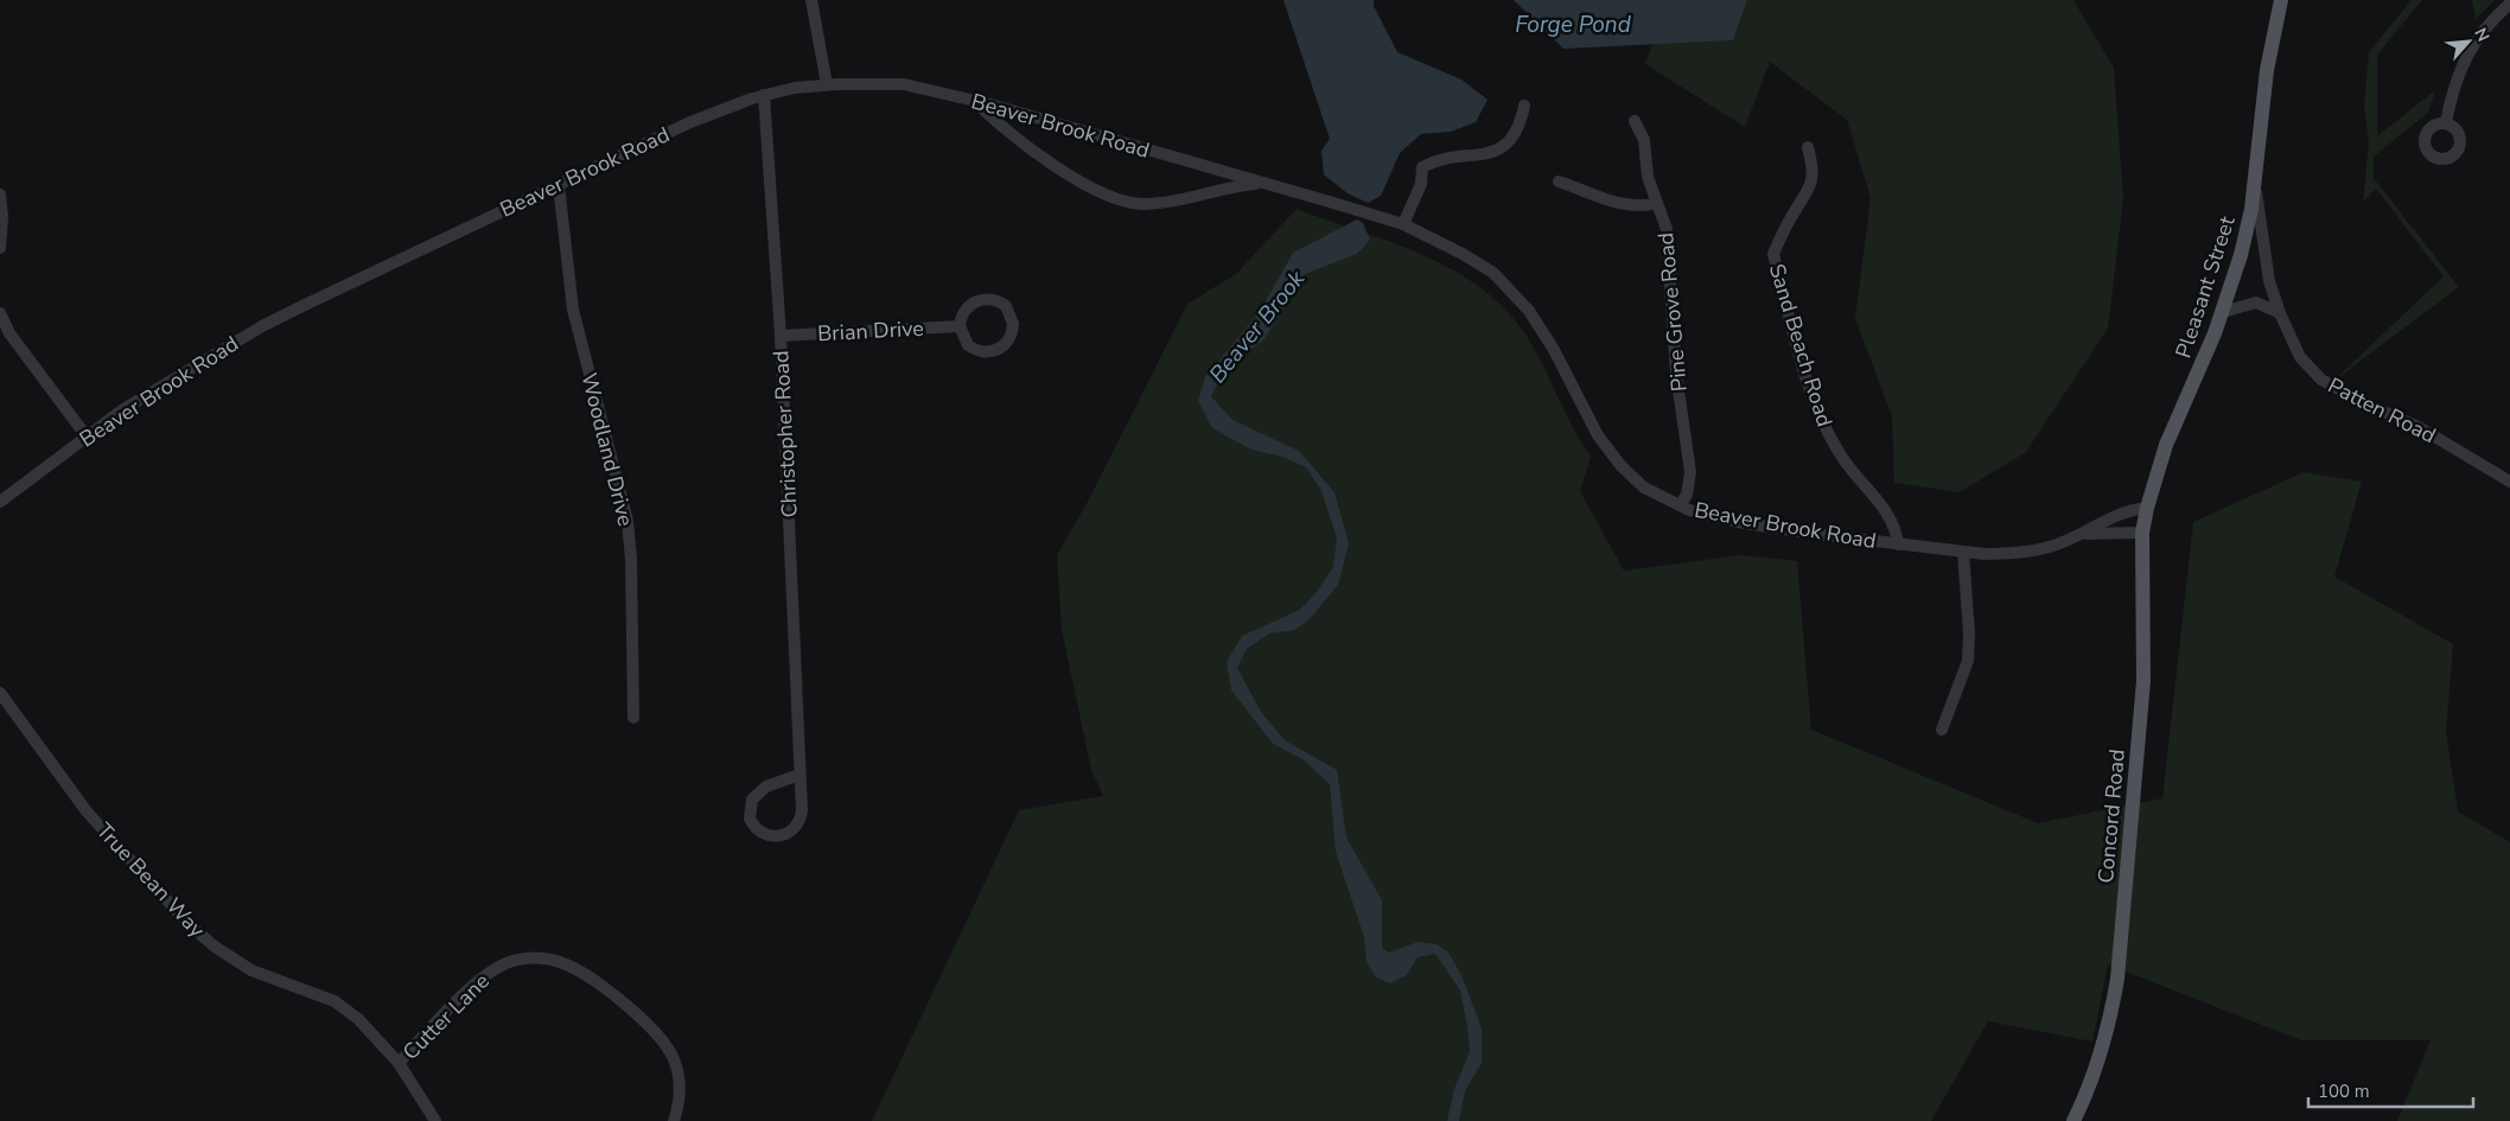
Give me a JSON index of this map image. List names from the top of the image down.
{
  "streets": {
    "main road": ["Pleasant Street", "Concord Road"],
    "street": [
      "Beaver Brook Road",
      "Pine Grove Road",
      "Brian Drive",
      "Sand Beach Road",
      "Patten Road",
      "Christopher Road",
      "Woodland Drive",
      "True Bean Way",
      "Cutter Lane"
    ]
  },
  "crossings": [
    ["Beaver Brook Road", "Pleasant Street"],
    ["Beaver Brook Road", "Pine Grove Road"],
    ["Beaver Brook Road", "Sand Beach Road"],
    ["Beaver Brook Road", "Christopher Road"],
    ["Beaver Brook Road", "Woodland Drive"],
    ["Beaver Brook Road", "Concord Road"],
    ["Pleasant Street", "Patten Road"],
    ["Pleasant Street", "Concord Road"],
    ["Brian Drive", "Christopher Road"],
    ["True Bean Way", "Cutter Lane"]
  ],
  "water": ["Forge Pond", "Beaver Brook"],
  "scale_bar": "100 m",
  "north": "top right"
}
